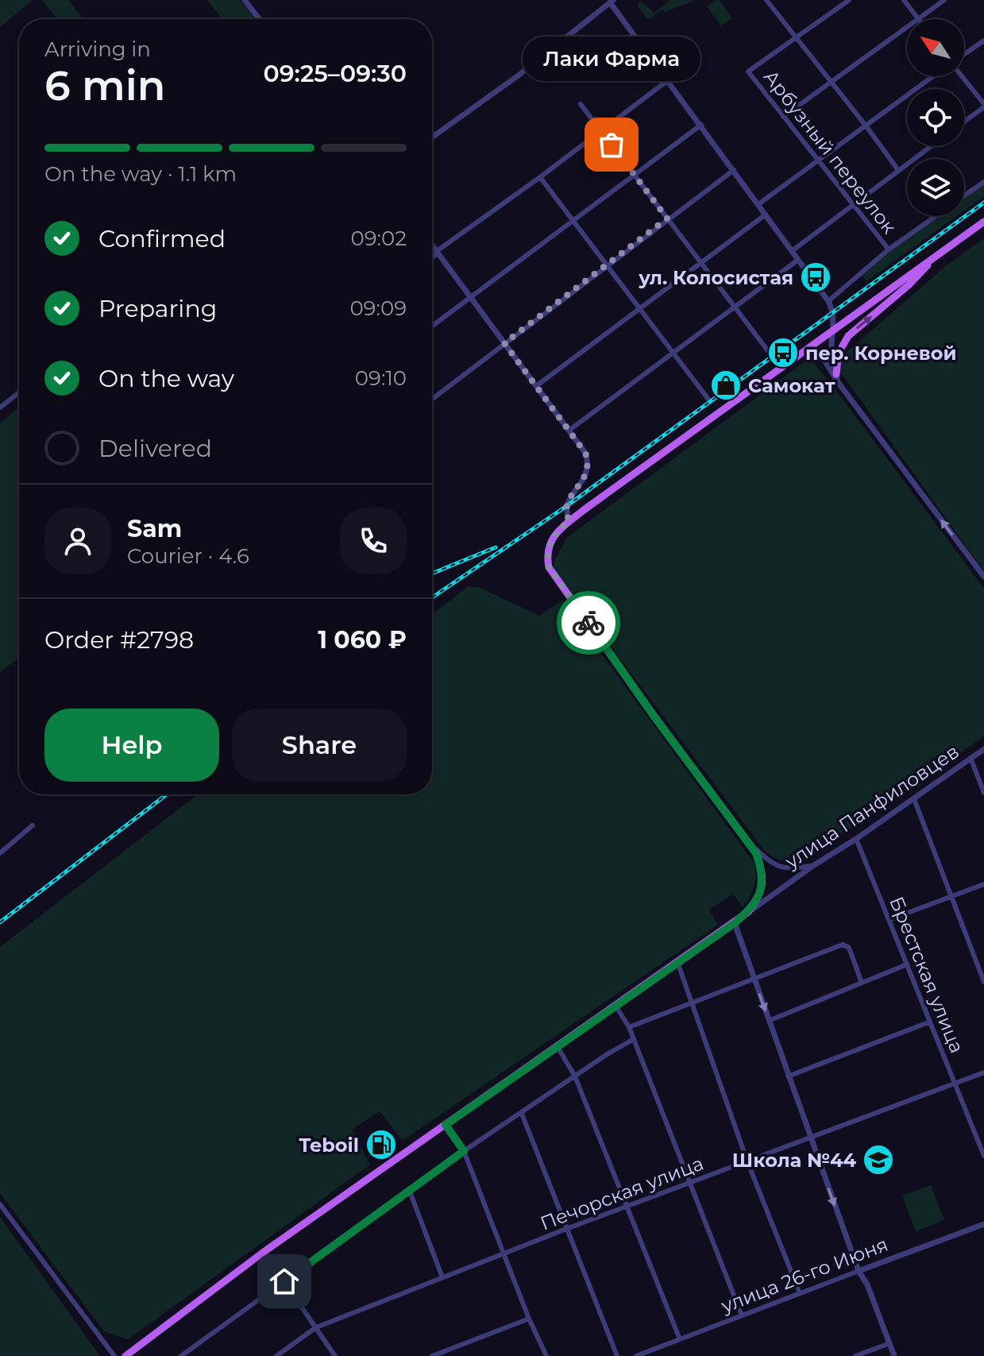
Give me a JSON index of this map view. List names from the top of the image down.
{
  "streets": {
    "street": [
      "Арбузный переулок",
      "улица Панфиловцев",
      "Брестская улица",
      "Печорская улица",
      "улица 26-го Июня"
    ]
  },
  "crossings": [
    ["улица Панфиловцев", "Брестская улица"],
    ["Брестская улица", "Печорская улица"]
  ],
  "places": {
    "other": ["Лаки Фарма"],
    "bus stop": ["ул. Колосистая", "пер. Корневой"],
    "shop": ["Самокат"],
    "fuel station": ["Teboil"],
    "school or university": ["Школа №44"]
  },
  "north": "top left",
  "page": {
    "heading": ["6 min", "Arriving in", "09:25–09:30"],
    "panel": [
      "Sam",
      "Courier · 4.6",
      "Order #2798",
      "1 060 ₽"
    ],
    "bubble": "Лаки Фарма",
    "bar": "On the way · 1.1 km",
    "list": [
      ["Confirmed", "09:02"],
      ["Preparing", "09:09"],
      ["On the way", "09:10"],
      "Delivered"
    ],
    "buttons": ["Help", "Share"]
  }
}
